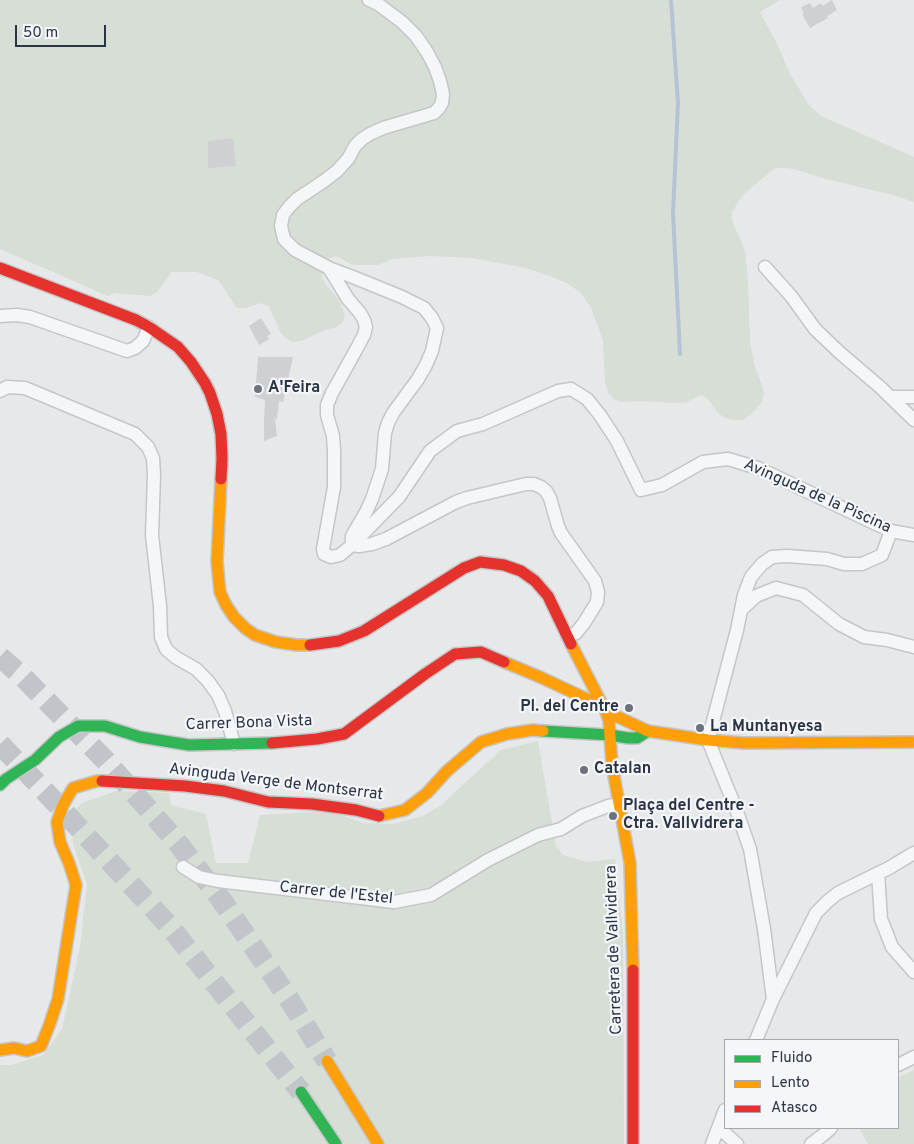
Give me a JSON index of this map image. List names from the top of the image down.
{
  "streets": {
    "main road": ["Carrer Bona Vista", "Avinguda Verge de Montserrat", "Carretera de Vallvidrera"],
    "street": ["Avinguda de la Piscina", "Carrer de l'Estel"]
  },
  "crossings": [
    ["Avinguda Verge de Montserrat", "Carretera de Vallvidrera"],
    ["Carrer de l'Estel", "Carretera de Vallvidrera"]
  ],
  "places": [
    "A'Feira",
    "Pl. del Centre",
    "La Muntanyesa",
    "Catalan",
    "Plaça del Centre - Ctra. Vallvidrera"
  ],
  "legend": ["Fluido", "Lento", "Atasco"],
  "scale_bar": "50 m"
}
